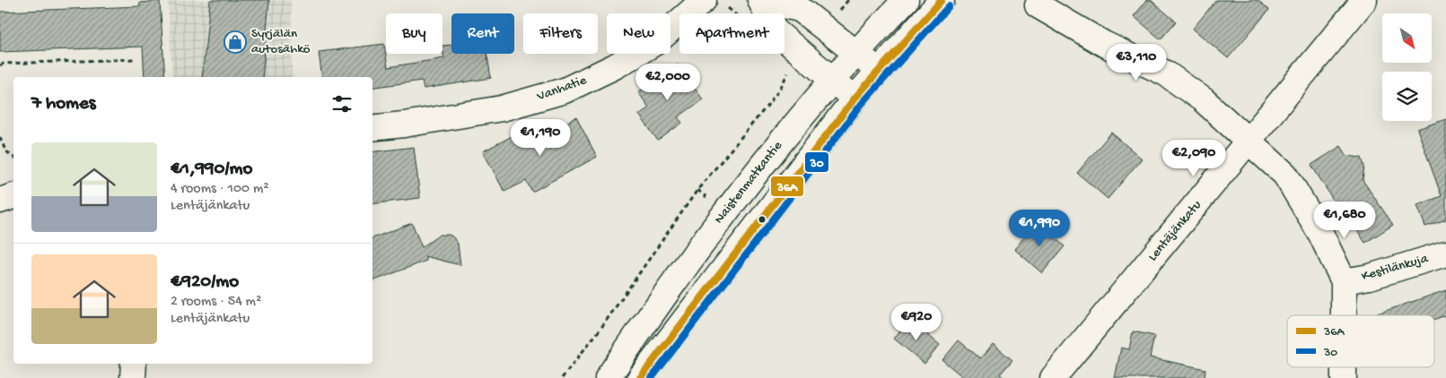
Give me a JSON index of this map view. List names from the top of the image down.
{
  "streets": {
    "street": [
      "Vanhatie",
      "Naistenmatkantie",
      "Lentäjänkatu",
      "Kestilänkuja"
    ]
  },
  "places": {
    "shop": ["Syrjälän autosähkö"]
  },
  "lines": ["transit line 36A", "transit line 30"],
  "legend": ["36A", "30"],
  "north": "bottom right",
  "page": {
    "chip": [
      "Buy",
      "Rent",
      "Filters",
      "New",
      "Apartment"
    ],
    "price": [
      "€3,110",
      "€2,000",
      "€1,190",
      "€2,090",
      "€1,680",
      "€1,990",
      "€920"
    ],
    "heading": "7 homes",
    "list": [
      {
        "name": "€1,990/mo",
        "note": "4 rooms · 100 m² · Lentäjänkatu"
      },
      {
        "name": "€920/mo",
        "note": "2 rooms · 54 m² · Lentäjänkatu"
      }
    ]
  }
}
